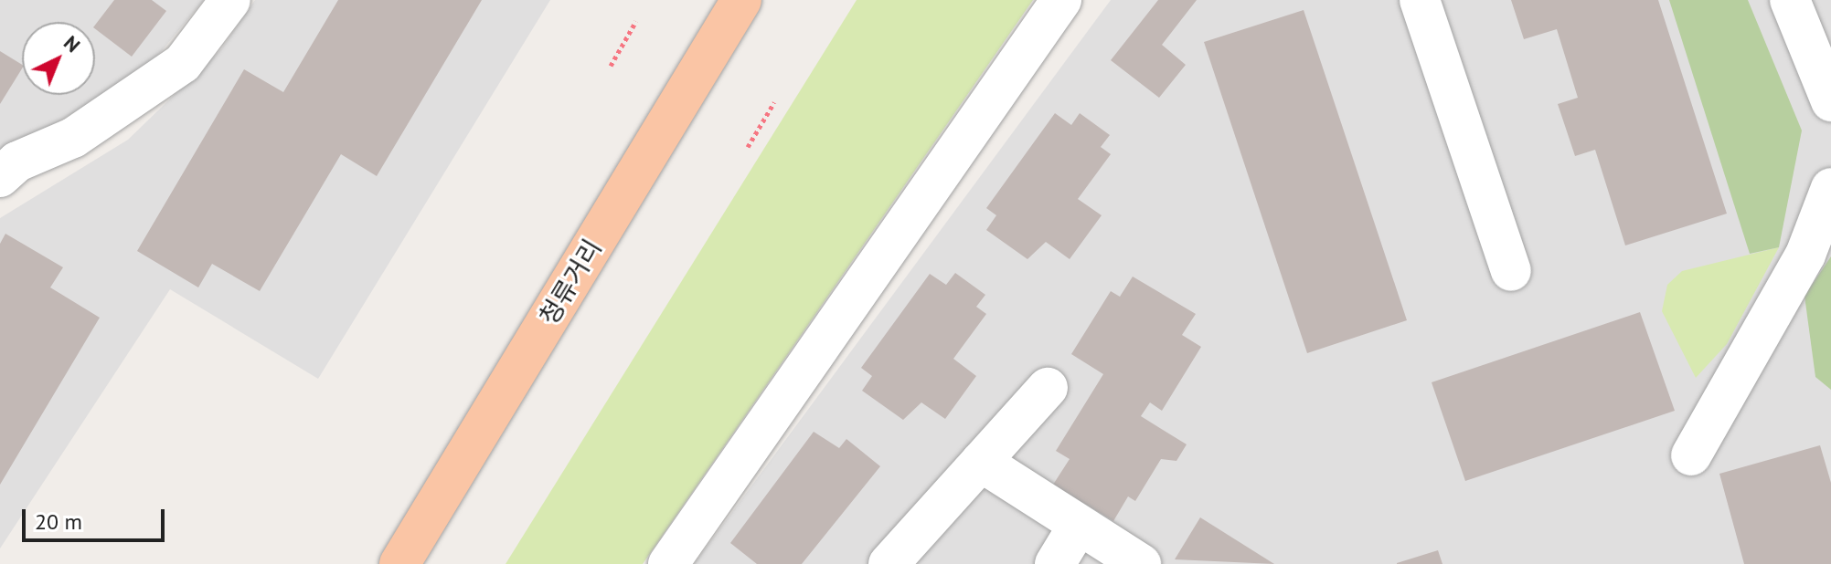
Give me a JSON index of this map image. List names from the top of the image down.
{
  "streets": {
    "main road": ["청류거리"]
  },
  "scale_bar": "20 m",
  "north": "top right"
}
